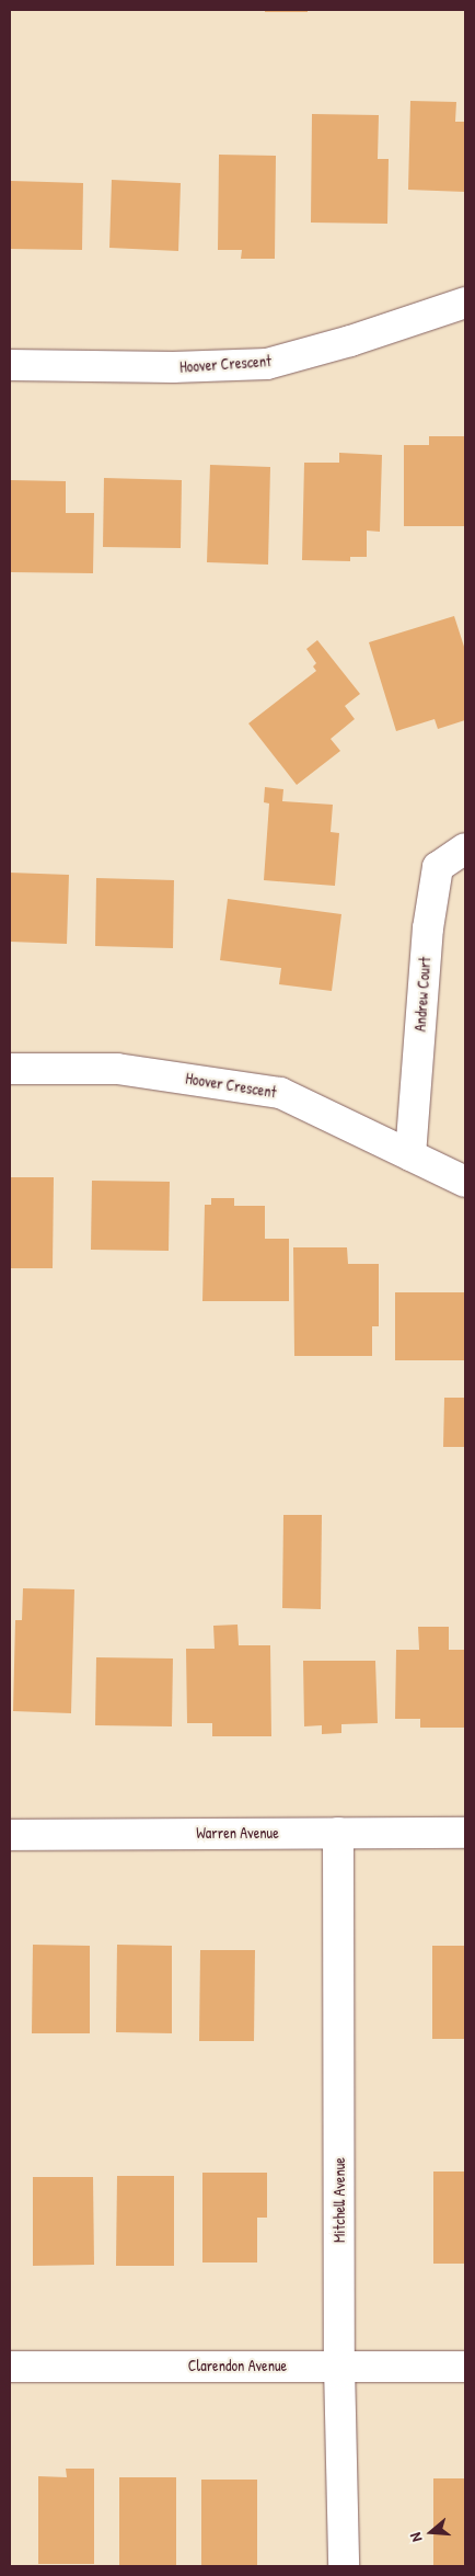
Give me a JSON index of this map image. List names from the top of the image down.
{
  "streets": {
    "street": [
      "Hoover Crescent",
      "Andrew Court",
      "Warren Avenue",
      "Mitchell Avenue",
      "Clarendon Avenue"
    ]
  },
  "crossings": [
    ["Hoover Crescent", "Andrew Court"],
    ["Warren Avenue", "Mitchell Avenue"],
    ["Mitchell Avenue", "Clarendon Avenue"]
  ],
  "north": "left"
}
